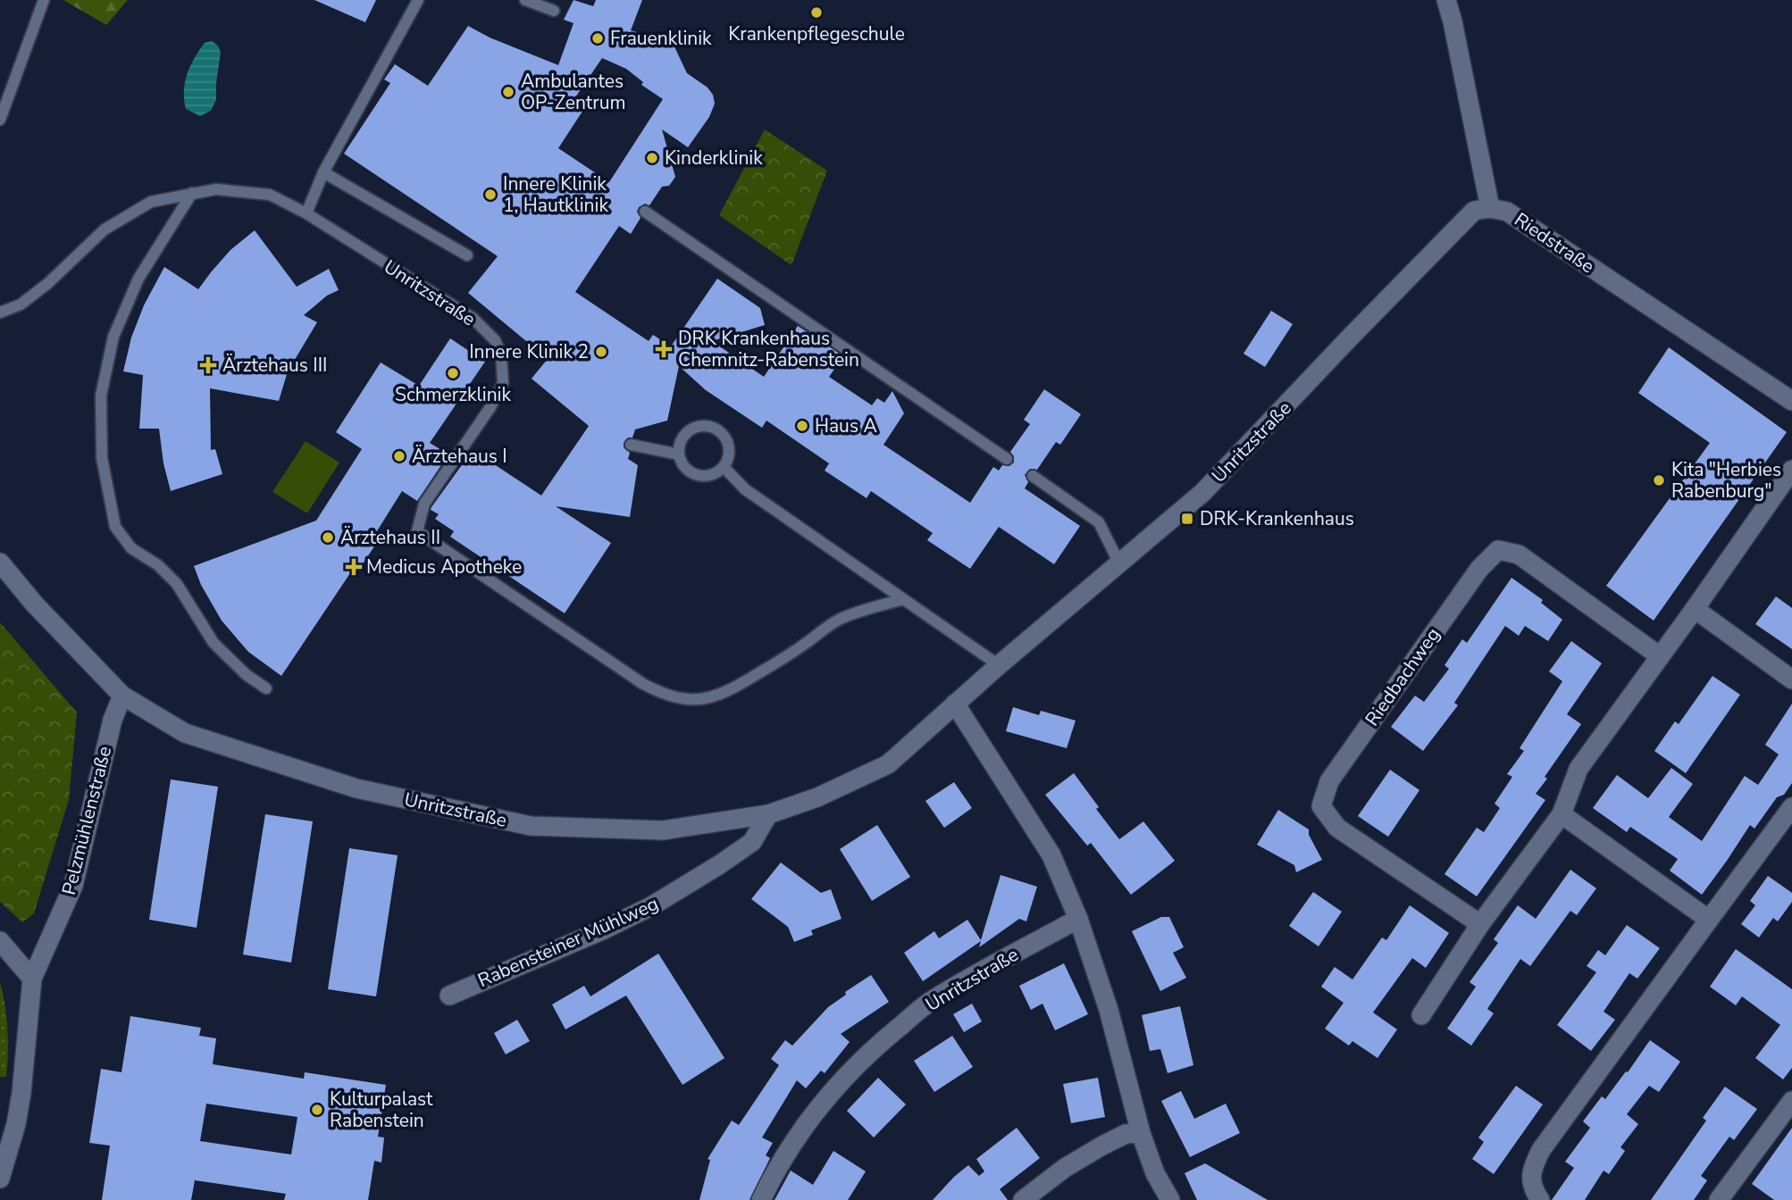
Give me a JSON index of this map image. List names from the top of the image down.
{
  "streets": {
    "street": [
      "Riedstraße",
      "Unritzstraße",
      "Riedbachweg",
      "Pelzmühlenstraße",
      "Rabensteiner Mühlweg"
    ]
  },
  "crossings": [
    ["Riedstraße", "Unritzstraße"],
    ["Unritzstraße", "Pelzmühlenstraße"],
    ["Unritzstraße", "Rabensteiner Mühlweg"]
  ],
  "places": {
    "other": [
      "Krankenpflegeschule",
      "Frauenklinik",
      "Ambulantes OP-Zentrum",
      "Kinderklinik",
      "Innere Klinik 1, Hautklinik",
      "Innere Klinik 2",
      "Schmerzklinik",
      "Haus A",
      "Ärztehaus I",
      "Kita \"Herbies Rabenburg\"",
      "Ärztehaus II",
      "Kulturpalast Rabenstein"
    ],
    "health": ["DRK Krankenhaus Chemnitz-Rabenstein", "Ärztehaus III", "Medicus Apotheke"],
    "transit": ["DRK-Krankenhaus"]
  }
}
